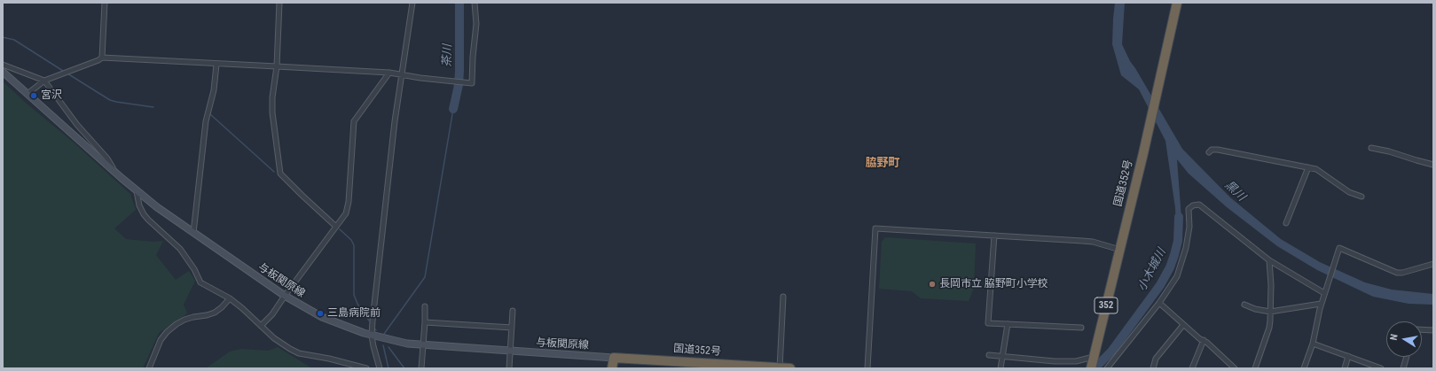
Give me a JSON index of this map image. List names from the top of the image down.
{
  "streets": {
    "highway": ["国道352号", "352"],
    "main road": ["与板関原線"]
  },
  "crossings": [
    ["国道352号", "与板関原線"]
  ],
  "districts": ["脇野町"],
  "water": ["茶川", "黒川", "小木城川"],
  "places": ["宮沢", "長岡市立 脇野町小学校", "三島病院前"],
  "north": "left"
}
